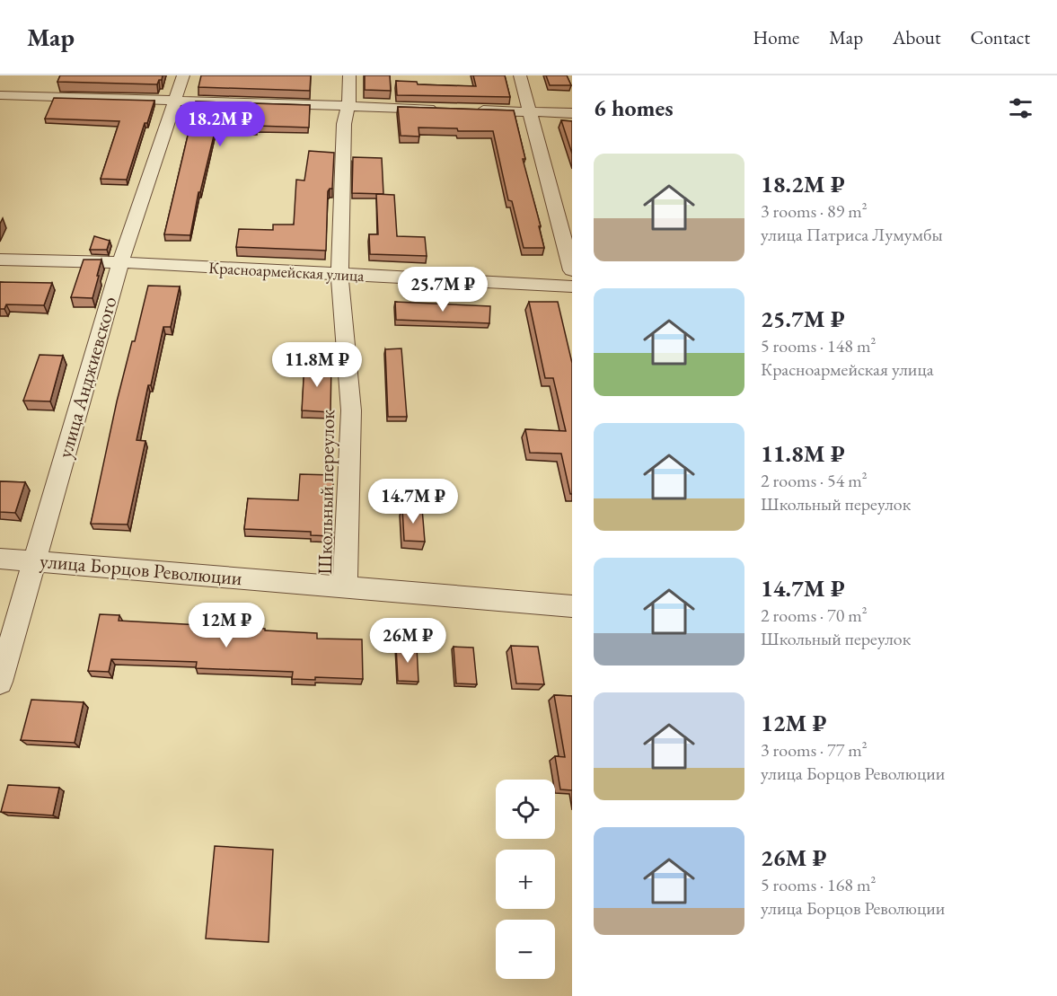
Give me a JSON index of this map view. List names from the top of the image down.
{
  "streets": {
    "street": [
      "Красноармейская улица",
      "улица Анджиевского",
      "Школьный переулок",
      "улица Борцов Революции"
    ]
  },
  "crossings": [
    ["Красноармейская улица", "улица Анджиевского"],
    ["Красноармейская улица", "Школьный переулок"],
    ["улица Анджиевского", "улица Борцов Революции"],
    ["Школьный переулок", "улица Борцов Революции"]
  ],
  "page": {
    "header": "Map",
    "nav": [
      "Home",
      "Map",
      "About",
      "Contact"
    ],
    "heading": "6 homes",
    "price": [
      "18.2M ₽",
      "25.7M ₽",
      "11.8M ₽",
      "14.7M ₽",
      "12M ₽",
      "26M ₽"
    ],
    "list": [
      {
        "name": "18.2M ₽",
        "note": "3 rooms · 89 m² · улица Патриса Лумумбы"
      },
      {
        "name": "25.7M ₽",
        "note": "5 rooms · 148 m² · Красноармейская улица"
      },
      {
        "name": "11.8M ₽",
        "note": "2 rooms · 54 m² · Школьный переулок"
      },
      {
        "name": "14.7M ₽",
        "note": "2 rooms · 70 m² · Школьный переулок"
      },
      {
        "name": "12M ₽",
        "note": "3 rooms · 77 m² · улица Борцов Революции"
      },
      {
        "name": "26M ₽",
        "note": "5 rooms · 168 m² · улица Борцов Революции"
      }
    ],
    "map_buttons": ["+", "−"]
  }
}
